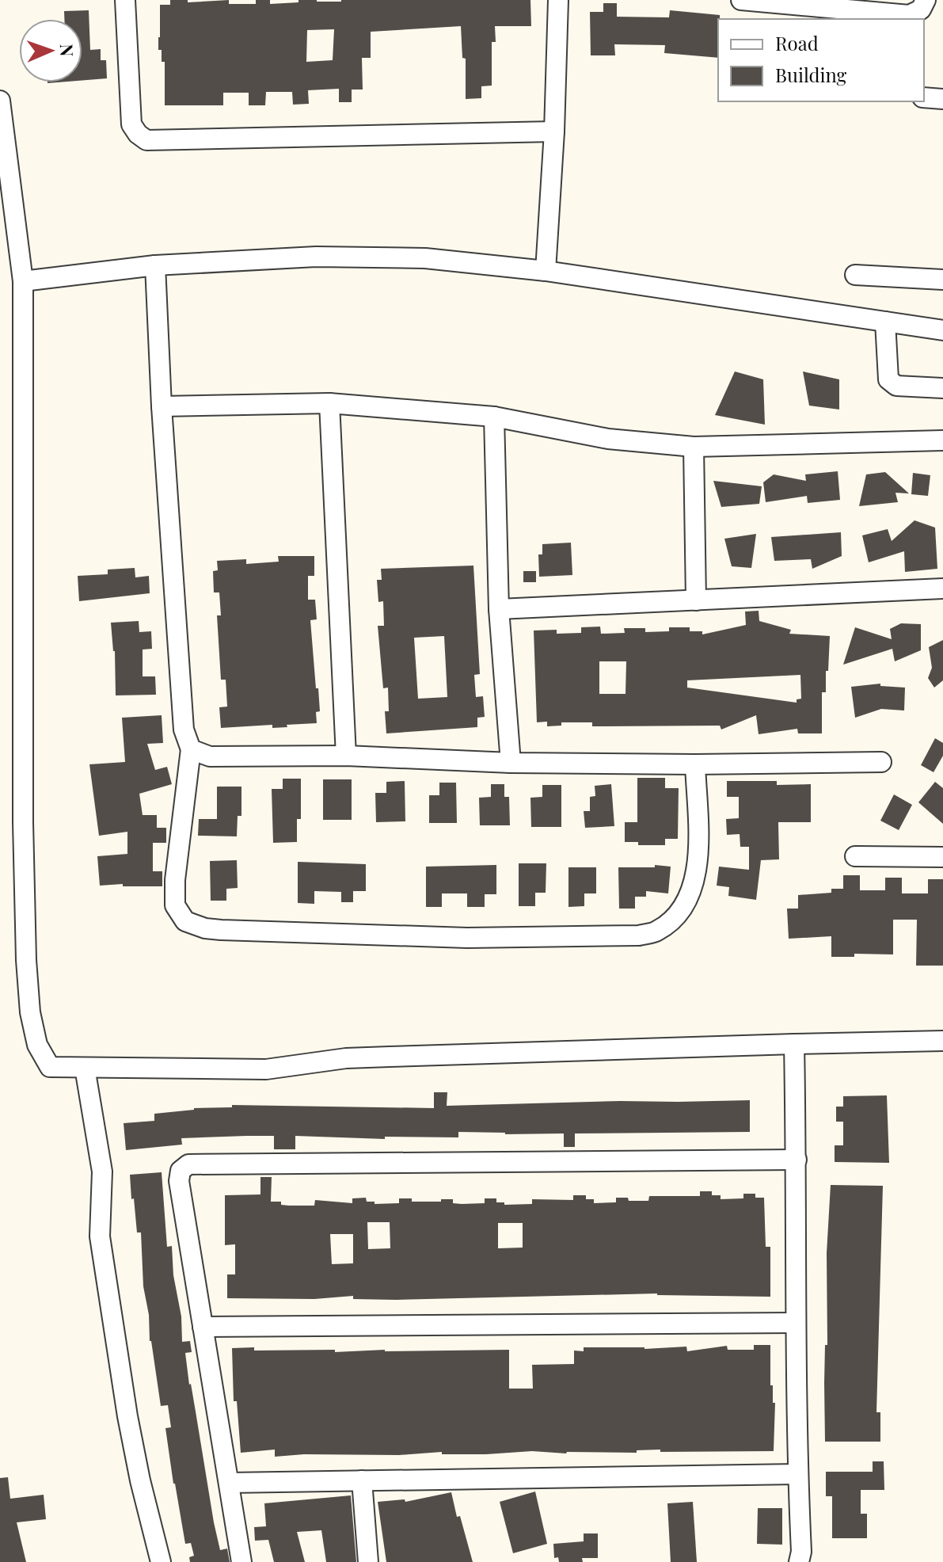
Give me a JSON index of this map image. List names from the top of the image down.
{
  "legend": ["Road", "Building"],
  "north": "right"
}
